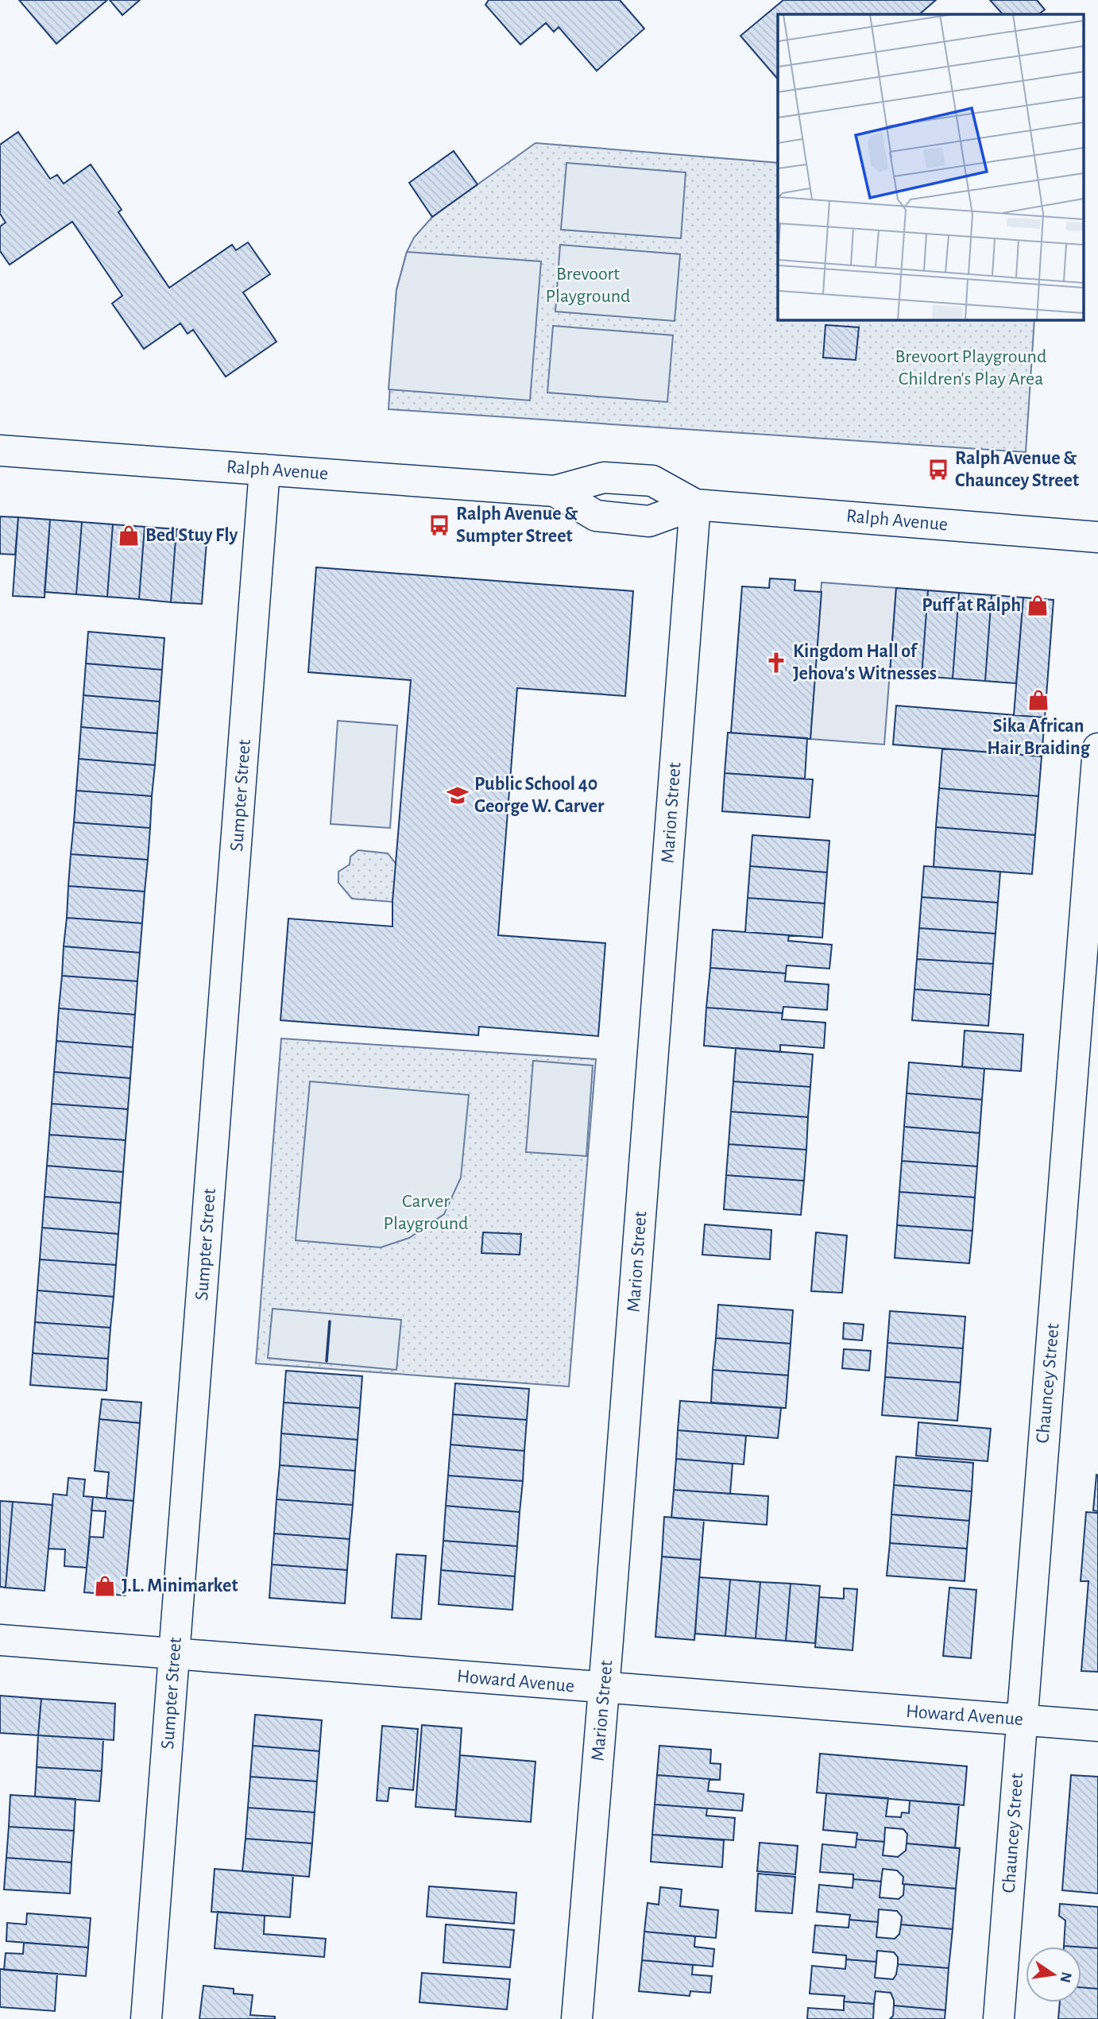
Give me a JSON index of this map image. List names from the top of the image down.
{
  "streets": {
    "street": [
      "Ralph Avenue",
      "Sumpter Street",
      "Marion Street",
      "Chauncey Street",
      "Howard Avenue"
    ]
  },
  "crossings": [
    ["Ralph Avenue", "Sumpter Street"],
    ["Ralph Avenue", "Marion Street"],
    ["Sumpter Street", "Howard Avenue"],
    ["Marion Street", "Howard Avenue"],
    ["Chauncey Street", "Howard Avenue"]
  ],
  "parks": ["Brevoort Playground", "Brevoort Playground Children's Play Area", "Carver Playground"],
  "places": {
    "bus stop": ["Ralph Avenue & Chauncey Street", "Ralph Avenue & Sumpter Street"],
    "shop": [
      "Bed Stuy Fly",
      "Puff at Ralph",
      "Sika African Hair Braiding",
      "J.L. Minimarket"
    ],
    "church": ["Kingdom Hall of Jehova's Witnesses"],
    "school or university": ["Public School 40 George W. Carver"]
  },
  "north": "right"
}
